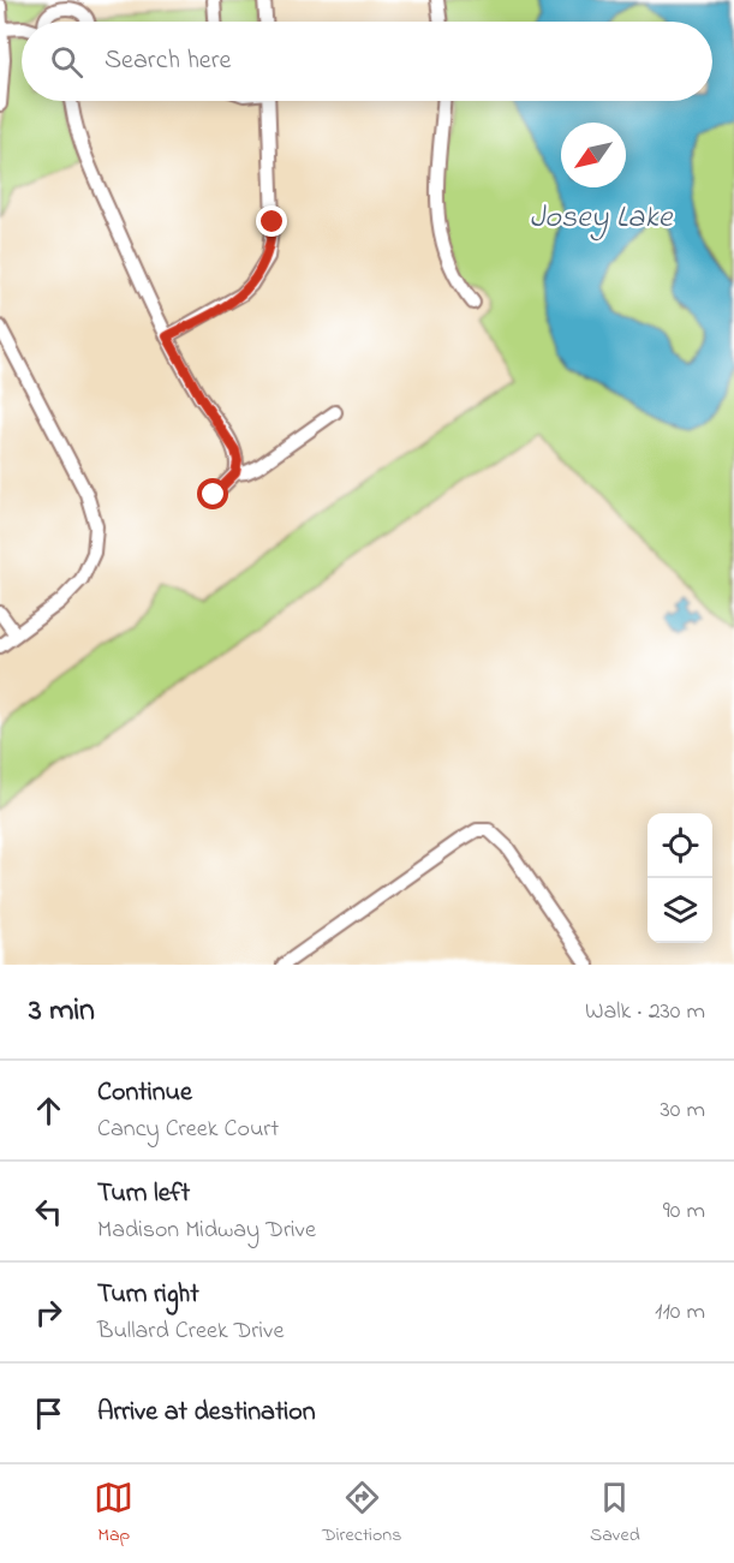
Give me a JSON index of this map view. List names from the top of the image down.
{
  "water": ["Josey Lake"],
  "north": "bottom left",
  "page": {
    "search": "Search here",
    "heading": ["3 min", "Walk · 230 m"],
    "list": [
      ["Continue", "Cancy Creek Court", "30 m"],
      ["Turn left", "Madison Midway Drive", "90 m"],
      ["Turn right", "Bullard Creek Drive", "110 m"],
      "Arrive at destination"
    ],
    "nav": ["Map", "Directions", "Saved"]
  }
}
